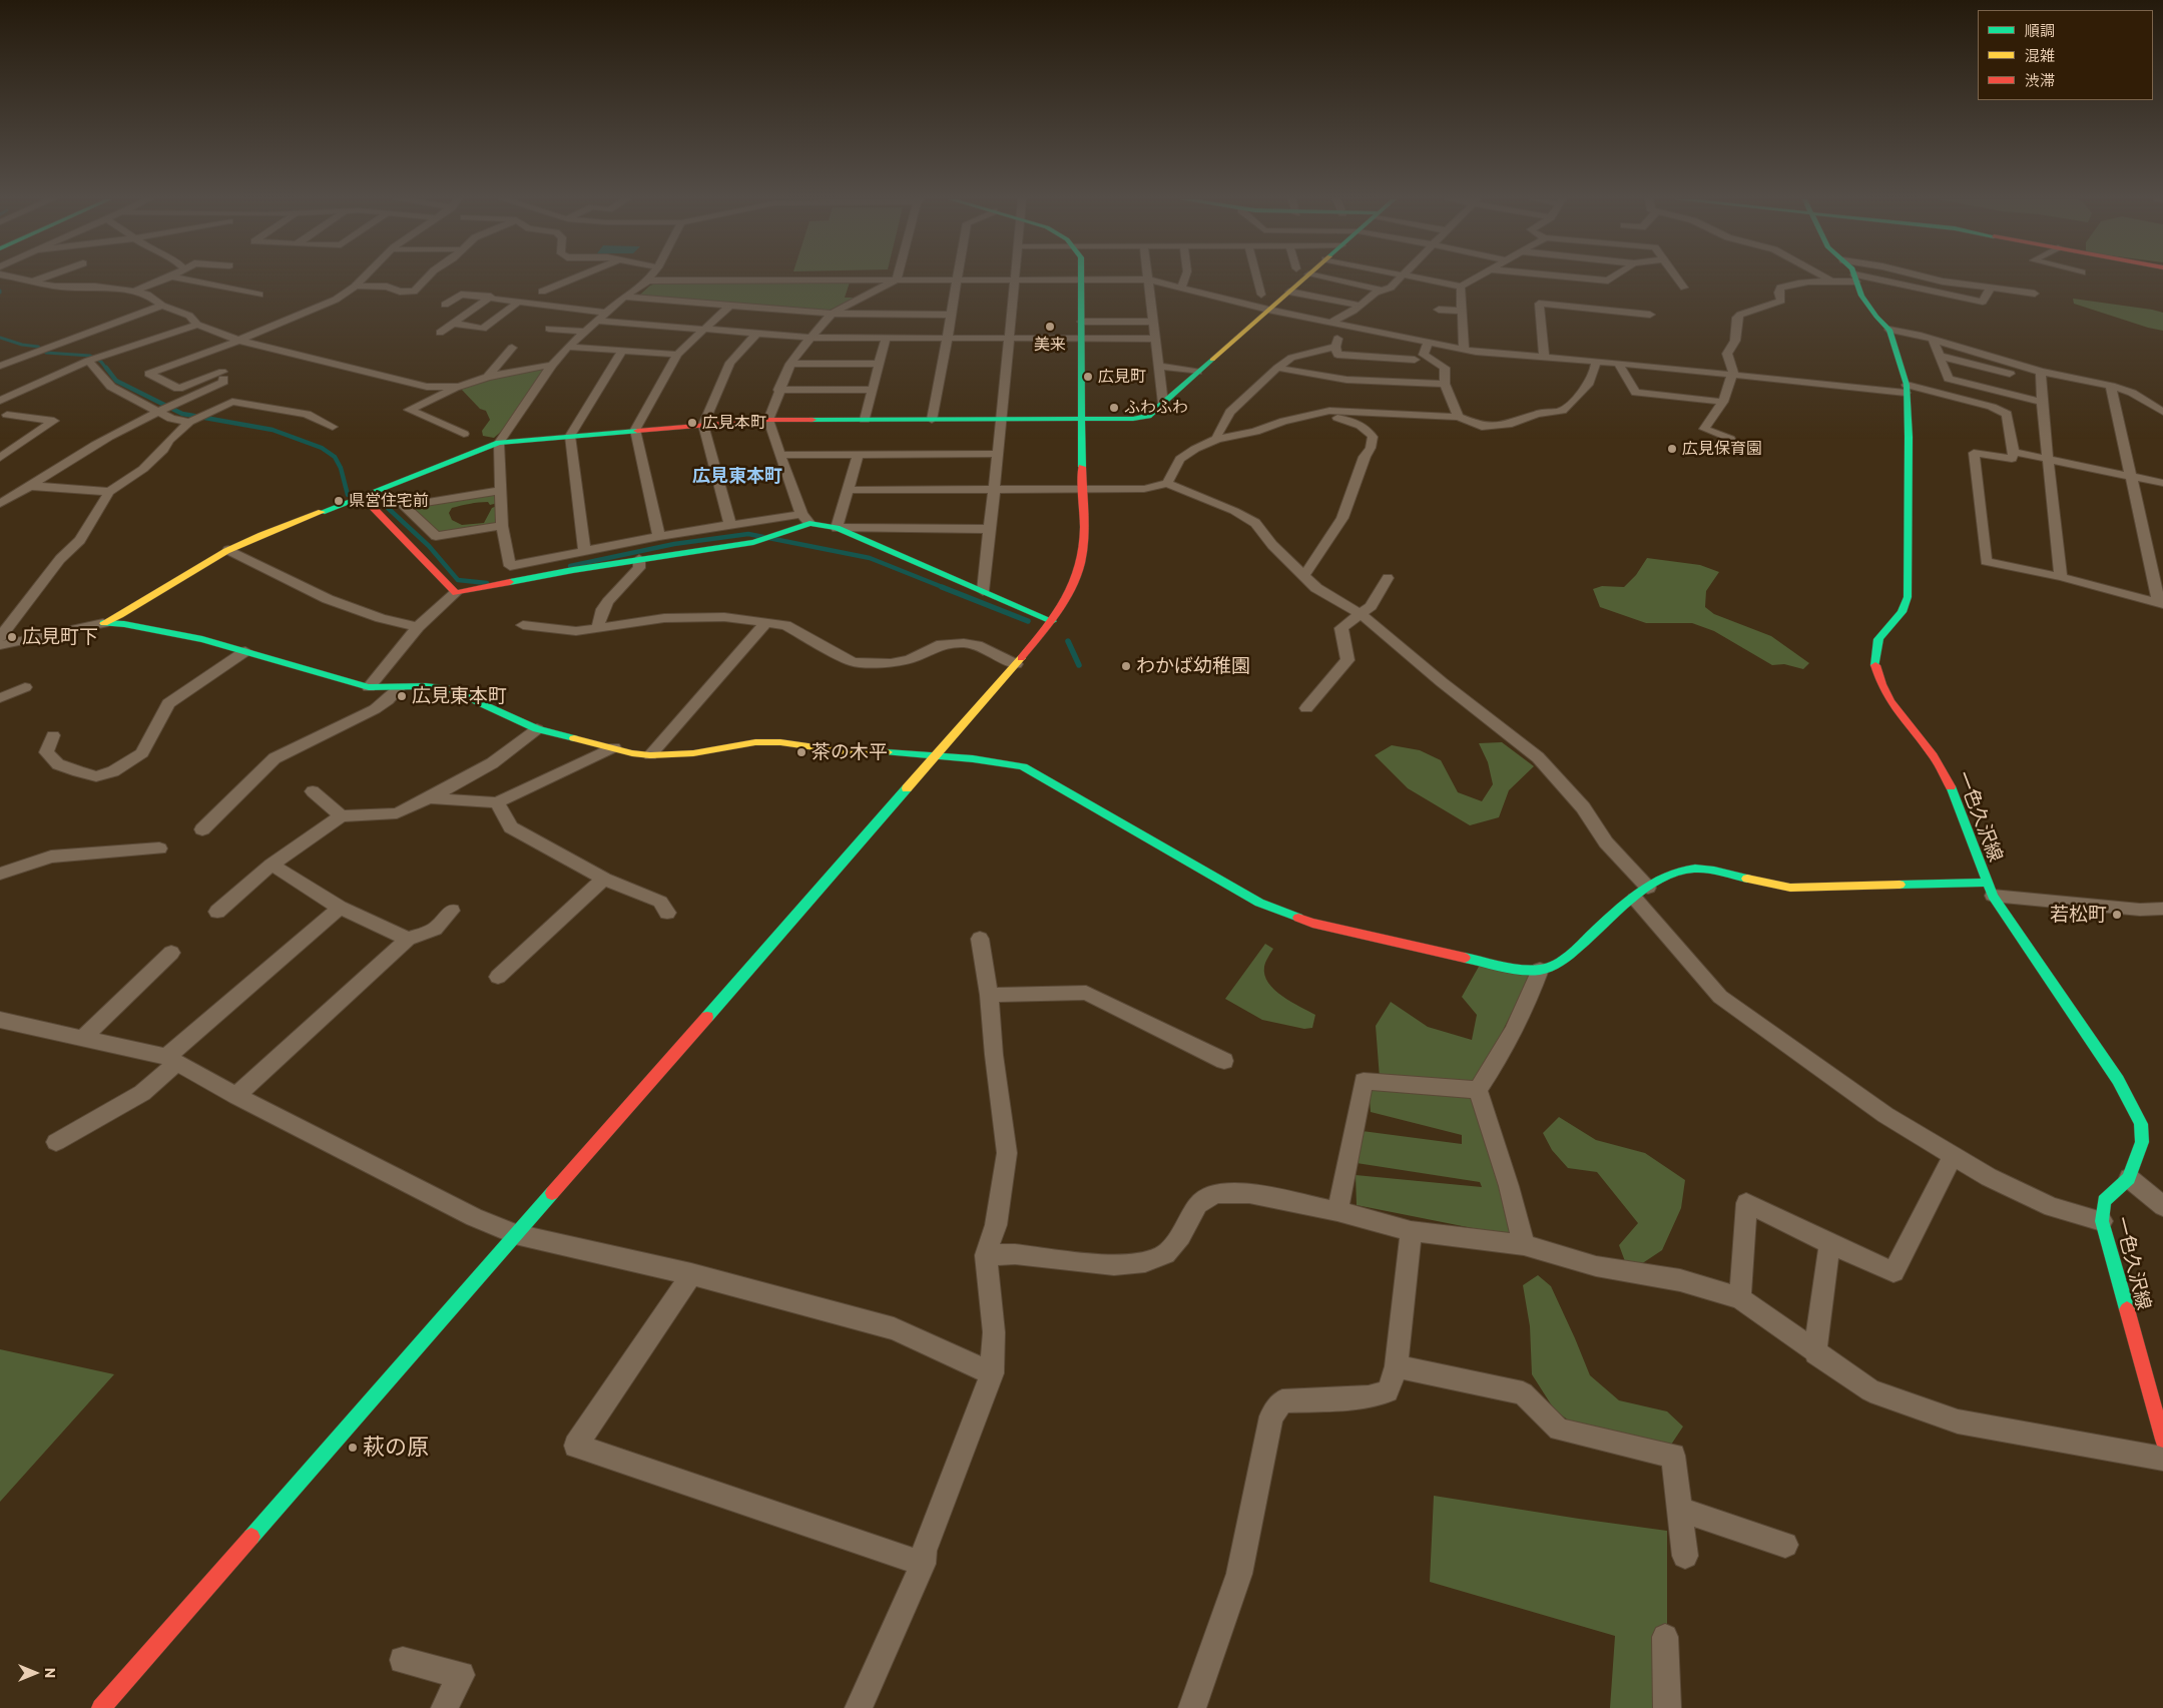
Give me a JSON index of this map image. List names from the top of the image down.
{
  "streets": {
    "main road": ["一色久沢線"]
  },
  "districts": ["広見東本町"],
  "places": [
    "美来",
    "広見町",
    "ふわふわ",
    "広見本町",
    "広見保育園",
    "県営住宅前",
    "広見町下",
    "わかば幼稚園",
    "広見東本町",
    "茶の木平",
    "若松町",
    "萩の原"
  ],
  "legend": ["順調", "混雑", "渋滞"],
  "north": "right"
}
